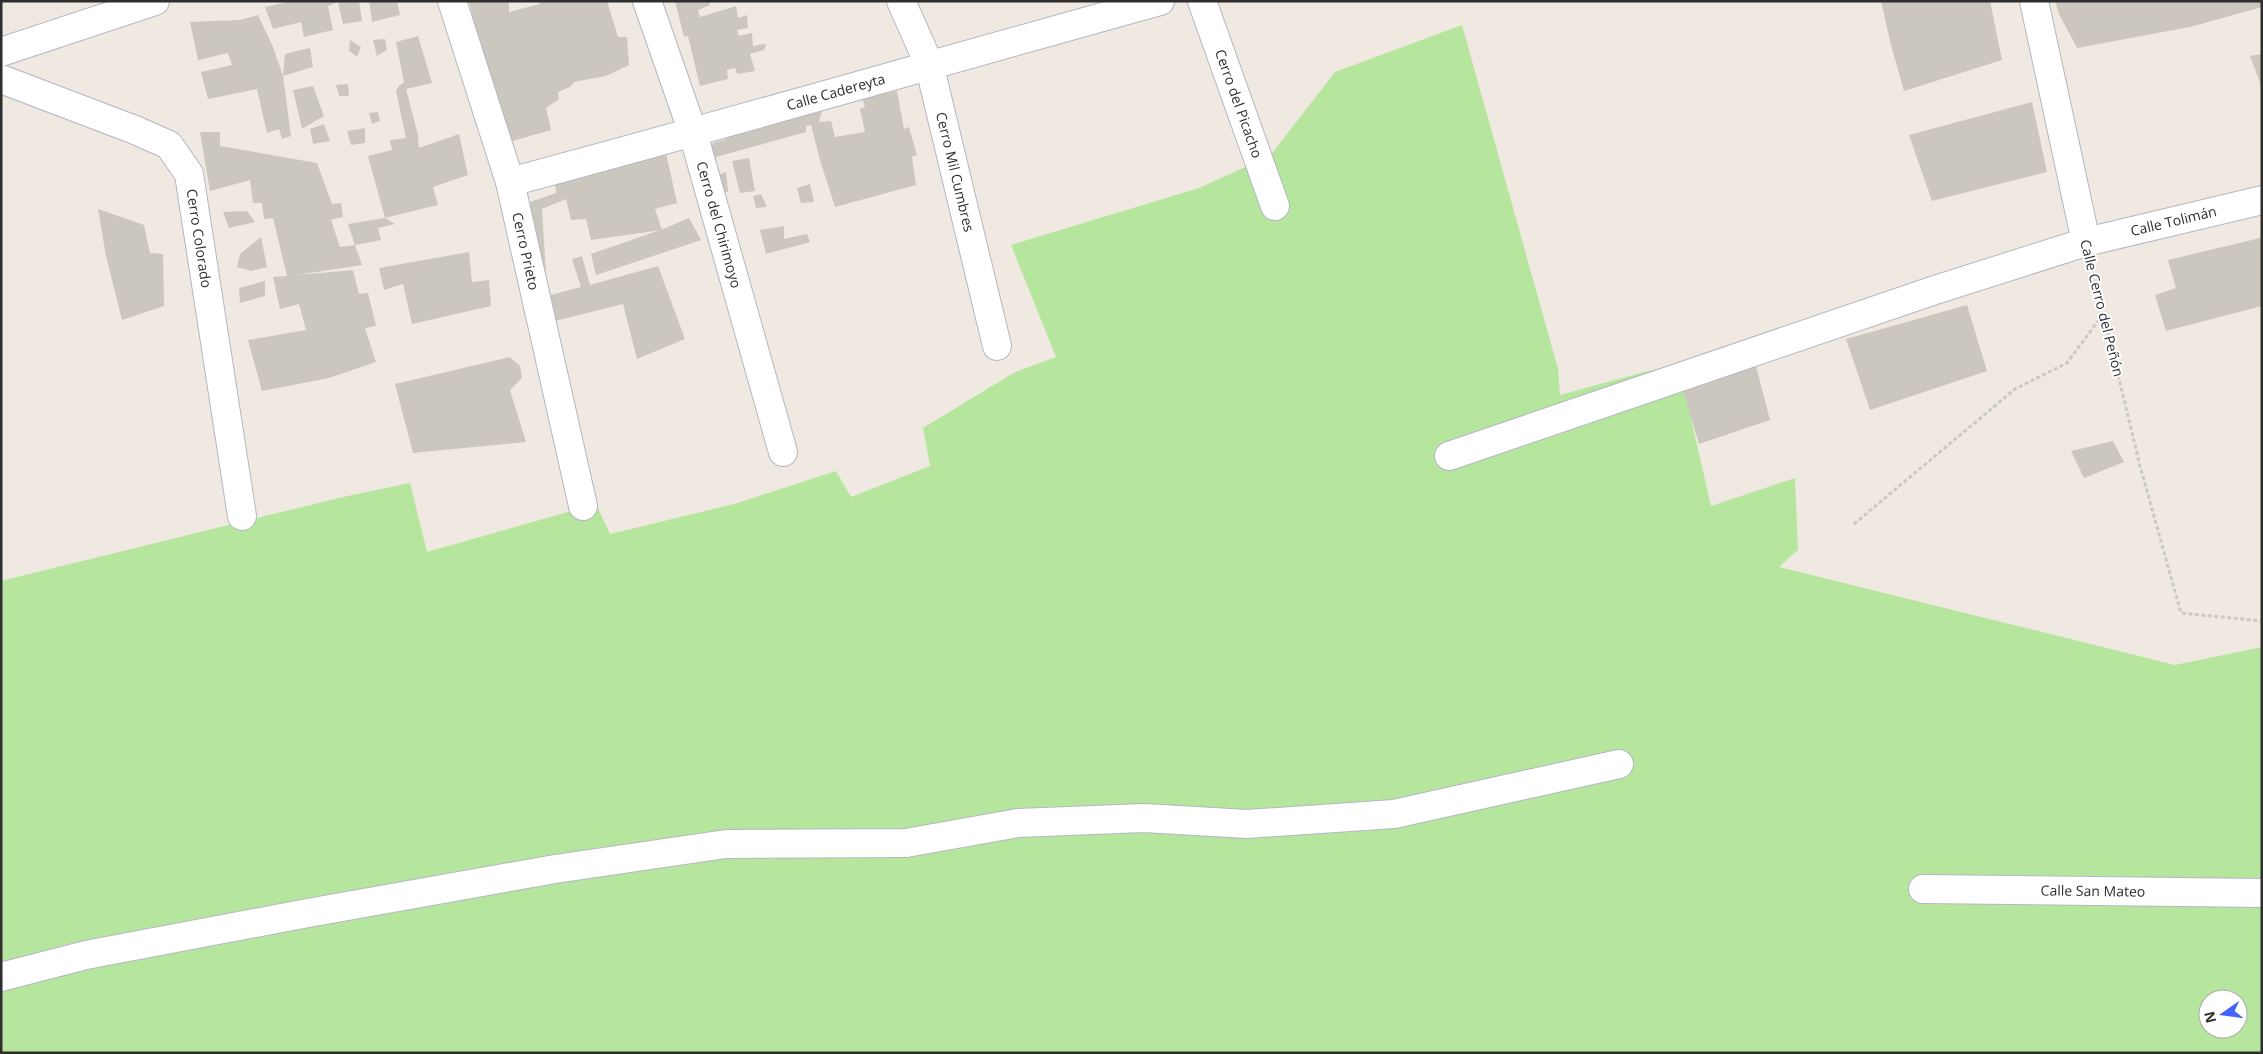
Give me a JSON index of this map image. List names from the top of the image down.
{
  "streets": {
    "street": [
      "Calle Cadereyta",
      "Cerro del Picacho",
      "Cerro Mil Cumbres",
      "Calle Tolimán",
      "Cerro del Chirimoyo",
      "Cerro Colorado",
      "Cerro Prieto",
      "Calle Cerro del Peñón",
      "Calle San Mateo"
    ]
  },
  "crossings": [
    ["Calle Cadereyta", "Cerro Mil Cumbres"],
    ["Calle Cadereyta", "Cerro del Chirimoyo"],
    ["Calle Cadereyta", "Cerro Prieto"],
    ["Calle Tolimán", "Calle Cerro del Peñón"]
  ],
  "north": "left"
}
